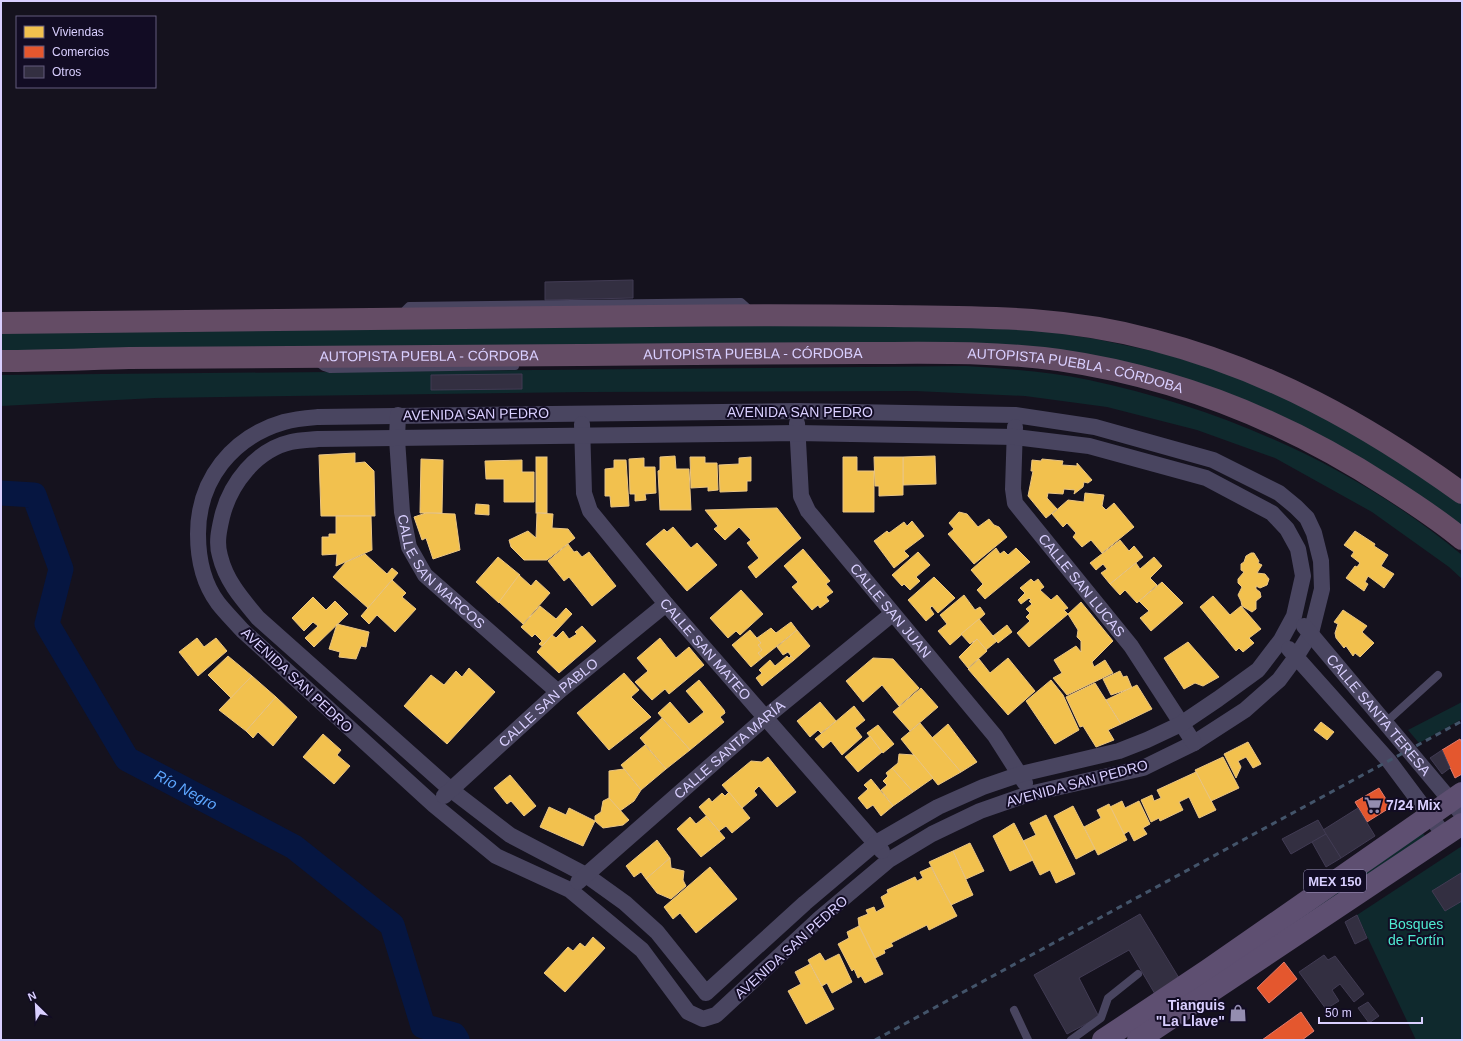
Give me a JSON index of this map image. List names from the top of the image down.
{
  "streets": {
    "highway": ["AUTOPISTA PUEBLA - CÓRDOBA"],
    "main road": ["MEX 150"],
    "street": [
      "AVENIDA SAN PEDRO",
      "CALLE SAN MARCOS",
      "CALLE SAN LUCAS",
      "CALLE SAN JUAN",
      "CALLE SAN MATEO",
      "CALLE SAN PABLO",
      "CALLE SANTA TERESA",
      "CALLE SANTA MARÍA"
    ]
  },
  "crossings": [
    ["AVENIDA SAN PEDRO", "CALLE SAN MARCOS"],
    ["AVENIDA SAN PEDRO", "CALLE SAN LUCAS"],
    ["AVENIDA SAN PEDRO", "CALLE SAN JUAN"],
    ["AVENIDA SAN PEDRO", "CALLE SAN MATEO"],
    ["AVENIDA SAN PEDRO", "CALLE SAN PABLO"],
    ["AVENIDA SAN PEDRO", "CALLE SANTA TERESA"],
    ["AVENIDA SAN PEDRO", "CALLE SANTA MARÍA"],
    ["CALLE SAN MARCOS", "CALLE SAN PABLO"],
    ["CALLE SAN JUAN", "CALLE SANTA MARÍA"],
    ["CALLE SAN MATEO", "CALLE SAN PABLO"],
    ["CALLE SAN MATEO", "CALLE SANTA MARÍA"],
    ["CALLE SANTA TERESA", "MEX 150"]
  ],
  "water": ["Río Negro"],
  "parks": ["Bosques de Fortín"],
  "places": {
    "supermarket": ["7/24 Mix"],
    "shop": ["Tianguis \"La Llave\""]
  },
  "legend": ["Viviendas", "Comercios", "Otros"],
  "scale_bar": "50 m",
  "north": "top left"
}
